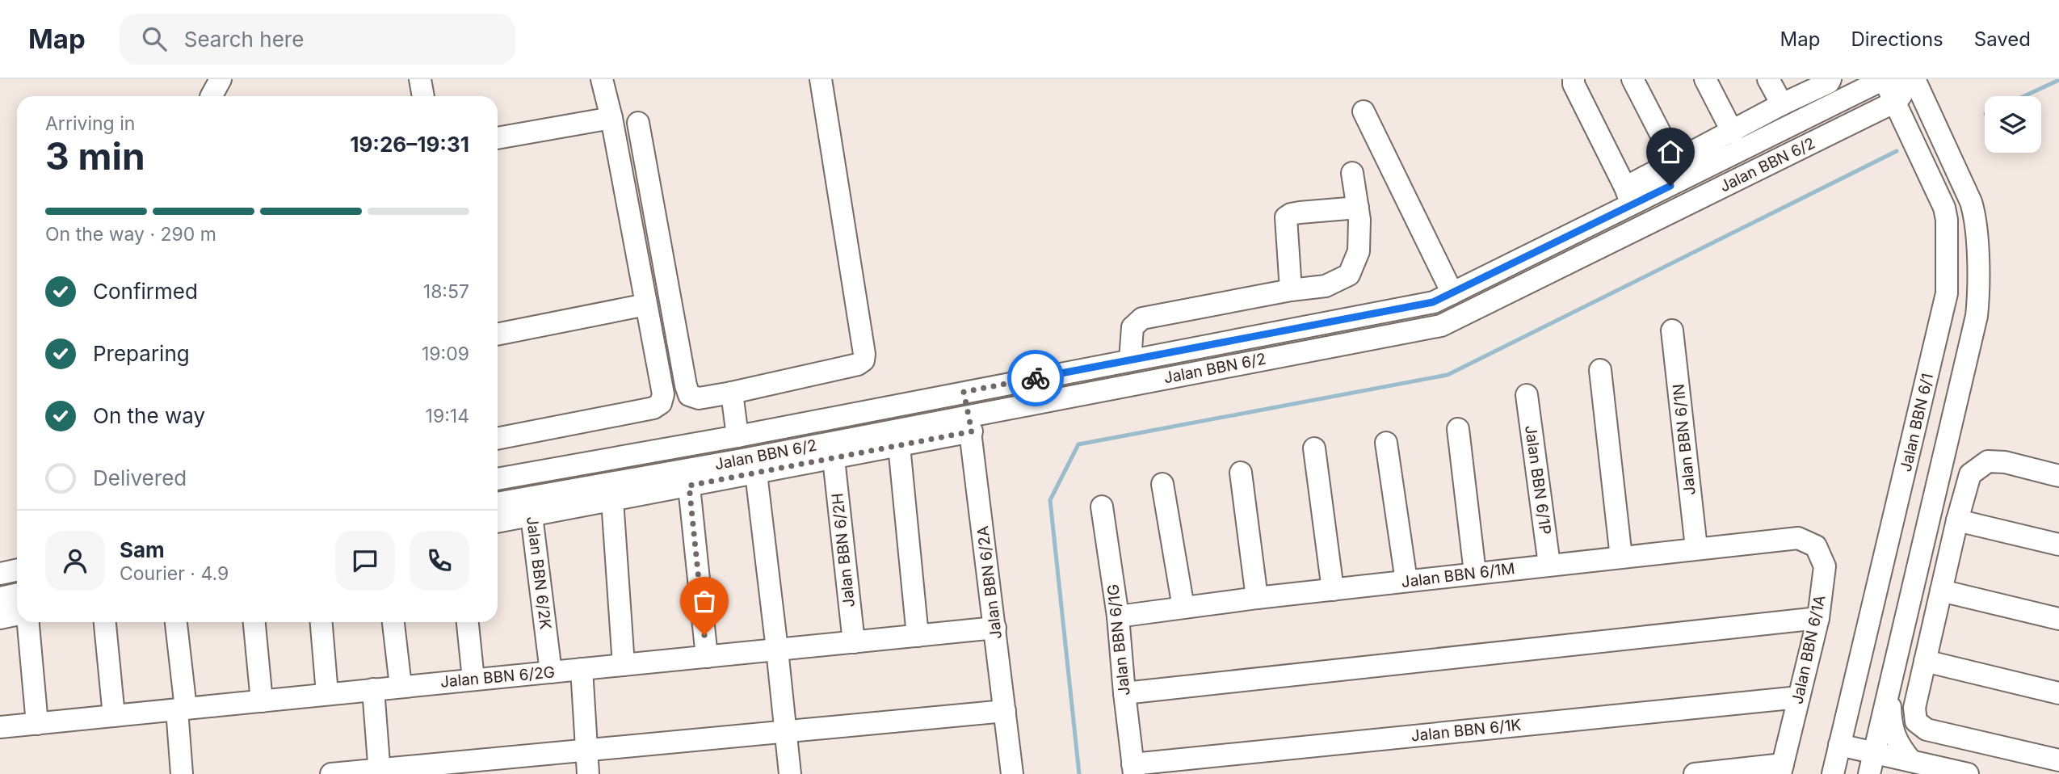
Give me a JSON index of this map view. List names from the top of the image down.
{
  "streets": {
    "street": [
      "Jalan BBN 6/2",
      "Jalan BBN 6/1",
      "Jalan BBN 6/1N",
      "Jalan BBN 6/1P",
      "Jalan BBN 6/2H",
      "Jalan BBN 6/2K",
      "Jalan BBN 6/1M",
      "Jalan BBN 6/2A",
      "Jalan BBN 6/1G",
      "Jalan BBN 6/1A",
      "Jalan BBN 6/2G",
      "Jalan BBN 6/1K"
    ]
  },
  "crossings": [
    ["Jalan BBN 6/2", "Jalan BBN 6/1"],
    ["Jalan BBN 6/2", "Jalan BBN 6/2K"],
    ["Jalan BBN 6/2", "Jalan BBN 6/2A"],
    ["Jalan BBN 6/1N", "Jalan BBN 6/1M"],
    ["Jalan BBN 6/1P", "Jalan BBN 6/1M"],
    ["Jalan BBN 6/2H", "Jalan BBN 6/2G"],
    ["Jalan BBN 6/2K", "Jalan BBN 6/2G"],
    ["Jalan BBN 6/1M", "Jalan BBN 6/1G"],
    ["Jalan BBN 6/1M", "Jalan BBN 6/1A"],
    ["Jalan BBN 6/2A", "Jalan BBN 6/2G"],
    ["Jalan BBN 6/1G", "Jalan BBN 6/1K"],
    ["Jalan BBN 6/1A", "Jalan BBN 6/1K"]
  ],
  "page": {
    "header": "Map",
    "search": "Search here",
    "nav": ["Map", "Directions", "Saved"],
    "heading": ["3 min", "Arriving in", "19:26–19:31"],
    "panel": ["Sam", "Courier · 4.9"],
    "bar": "On the way · 290 m",
    "list": [
      ["Confirmed", "18:57"],
      ["Preparing", "19:09"],
      ["On the way", "19:14"],
      "Delivered"
    ]
  }
}
